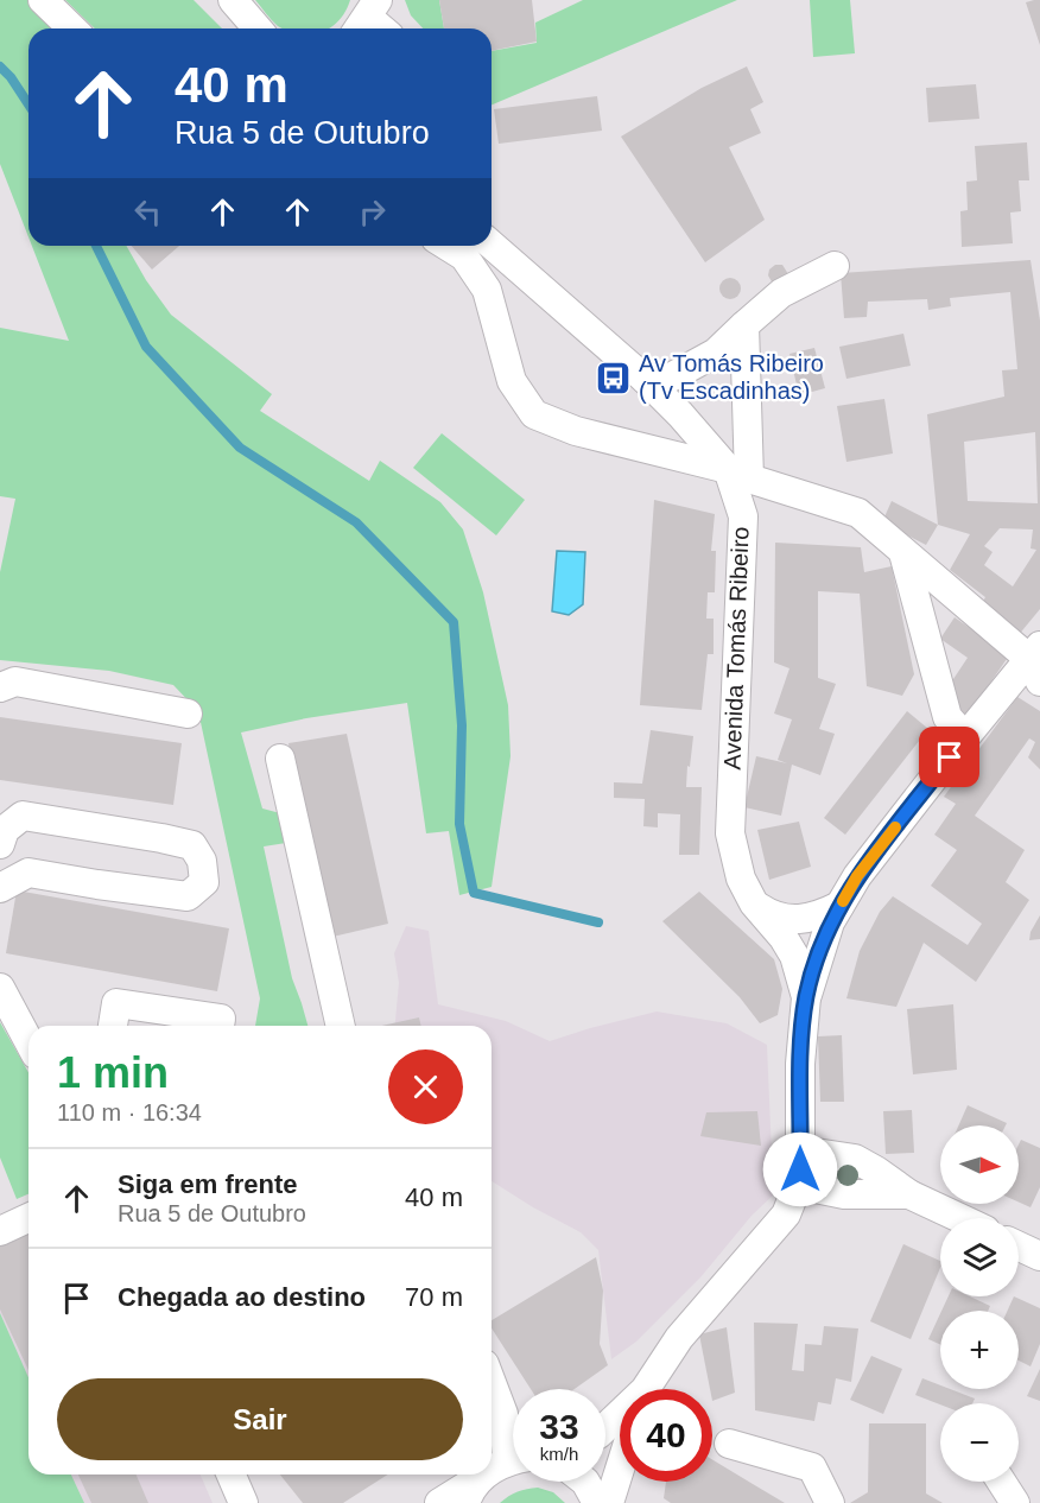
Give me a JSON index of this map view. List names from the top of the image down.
{
  "streets": {
    "street": ["Avenida Tomás Ribeiro"]
  },
  "places": {
    "bus stop": ["Av Tomás Ribeiro (Tv Escadinhas)"]
  },
  "north": "right",
  "page": {
    "turn": ["40 m", "Rua 5 de Outubro"],
    "heading": ["1 min", "110 m · 16:34"],
    "map_buttons": ["+", "−"],
    "list": [
      {
        "name": "Siga em frente",
        "note": "Rua 5 de Outubro",
        "value": "40 m"
      },
      {
        "name": "Chegada ao destino",
        "value": "70 m"
      }
    ],
    "buttons": "Sair",
    "speed": "33 km/h",
    "limit": "40"
  }
}
